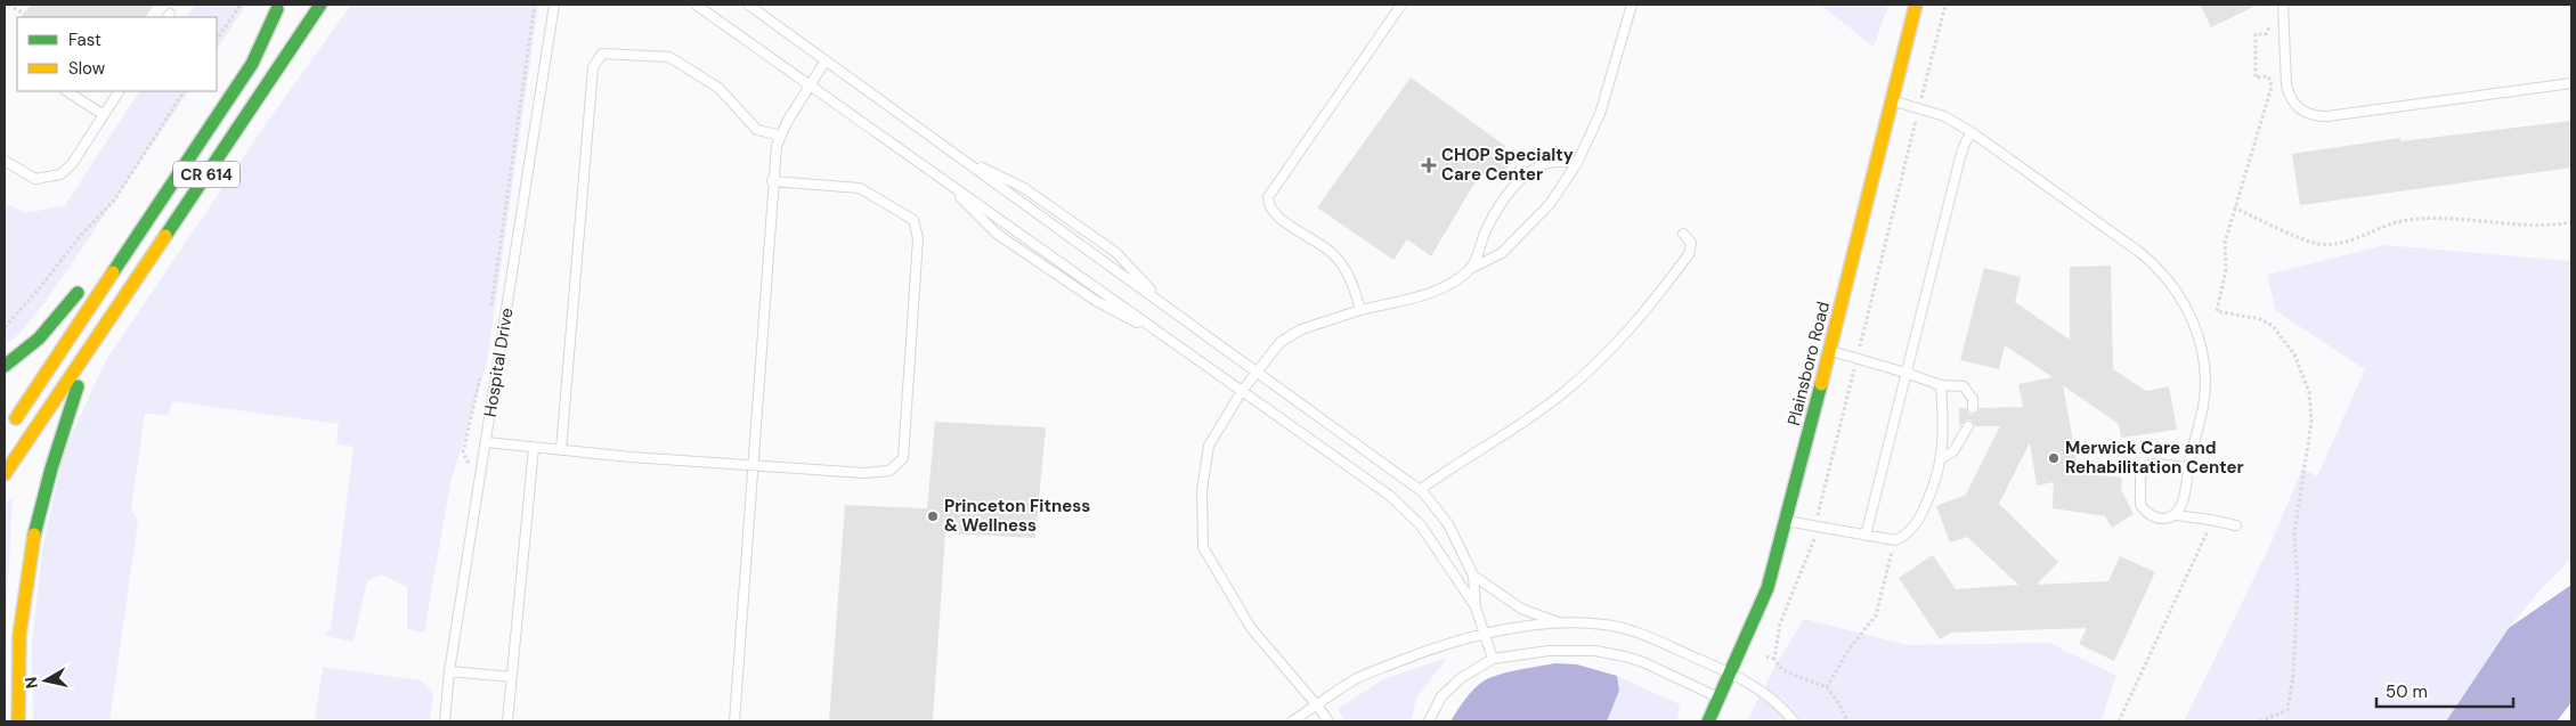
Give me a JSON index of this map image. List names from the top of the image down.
{
  "streets": {
    "main road": ["CR 614", "Plainsboro Road"],
    "lane": ["Hospital Drive"]
  },
  "places": {
    "health": ["CHOP Specialty Care Center"],
    "other": ["Merwick Care and Rehabilitation Center", "Princeton Fitness & Wellness"]
  },
  "legend": ["Fast", "Slow"],
  "scale_bar": "50 m",
  "north": "left"
}
